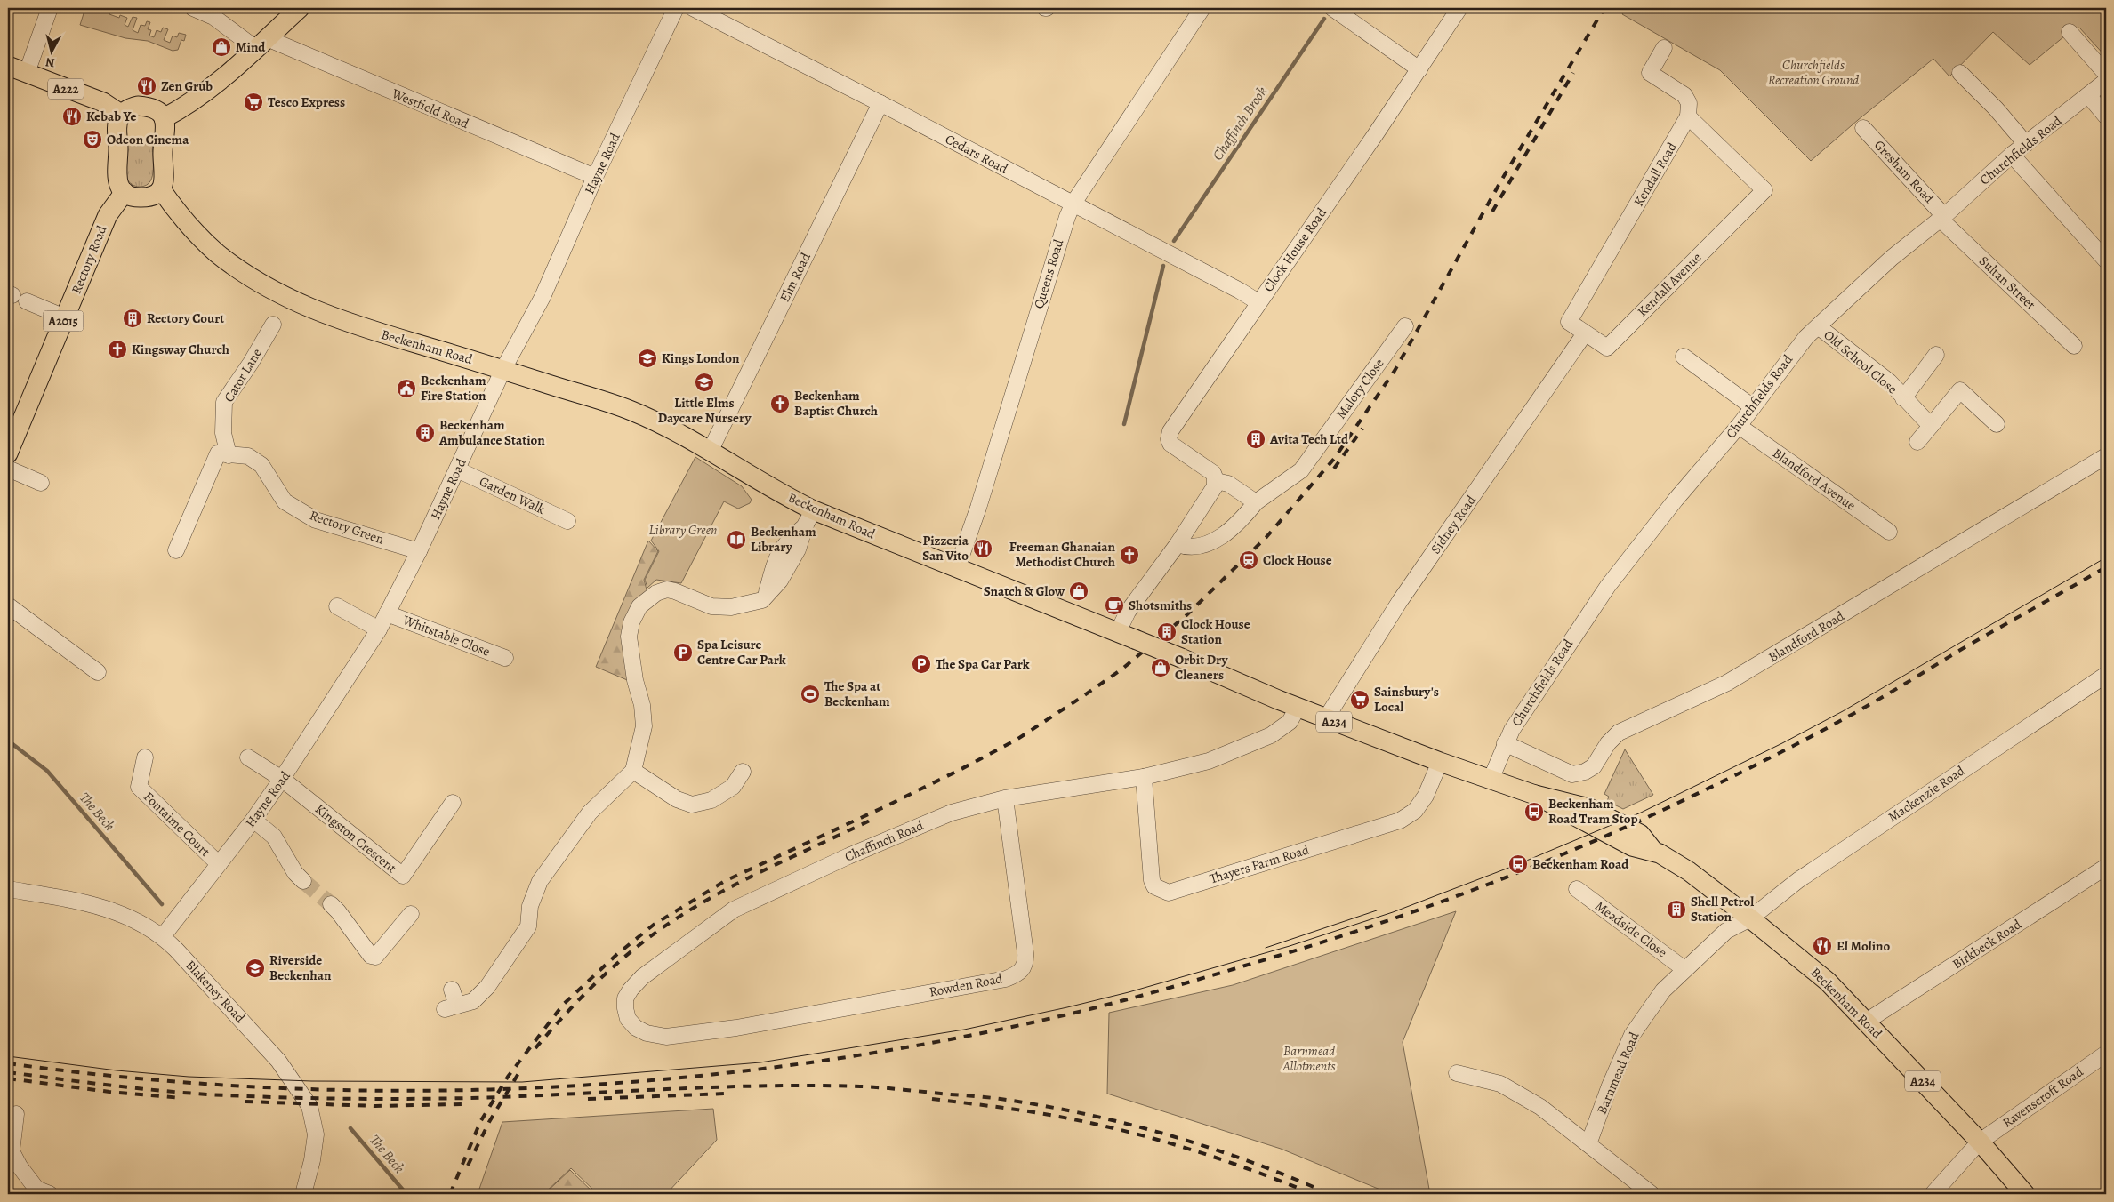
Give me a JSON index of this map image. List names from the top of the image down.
{
  "streets": {
    "main road": [
      "A222",
      "Rectory Road",
      "A2015",
      "Beckenham Road",
      "A234"
    ],
    "street": [
      "Westfield Road",
      "Churchfields Road",
      "Cedars Road",
      "Hayne Road",
      "Gresham Road",
      "Kendall Road",
      "Clock House Road",
      "Queens Road",
      "Elm Road",
      "Sultan Street",
      "Kendall Avenue",
      "Old School Close",
      "Cator Lane",
      "Malory Close",
      "Blandford Avenue",
      "Garden Walk",
      "Sidney Road",
      "Rectory Green",
      "Whitstable Close",
      "Blandford Road",
      "Mackenzie Road",
      "Fontaime Court",
      "Kingston Crescent",
      "Chaffinch Road",
      "Thayers Farm Road",
      "Meadside Close",
      "Birkbeck Road",
      "Rowden Road",
      "Blakeney Road",
      "Barnmead Road",
      "Ravenscroft Road"
    ]
  },
  "crossings": [
    ["Westfield Road", "Hayne Road"],
    ["Churchfields Road", "Gresham Road"],
    ["Churchfields Road", "Sultan Street"],
    ["Churchfields Road", "Beckenham Road"],
    ["Churchfields Road", "Old School Close"],
    ["Churchfields Road", "Blandford Avenue"],
    ["Churchfields Road", "Blandford Road"],
    ["Cedars Road", "Clock House Road"],
    ["Cedars Road", "Queens Road"],
    ["Cedars Road", "Elm Road"],
    ["Hayne Road", "Beckenham Road"],
    ["Hayne Road", "Garden Walk"],
    ["Hayne Road", "Rectory Green"],
    ["Hayne Road", "Whitstable Close"],
    ["Hayne Road", "Fontaime Court"],
    ["Hayne Road", "Kingston Crescent"],
    ["Hayne Road", "Blakeney Road"],
    ["Gresham Road", "Sultan Street"],
    ["Kendall Road", "Kendall Avenue"],
    ["Clock House Road", "Malory Close"],
    ["Queens Road", "Beckenham Road"],
    ["Elm Road", "Beckenham Road"],
    ["Kendall Avenue", "Sidney Road"],
    ["Beckenham Road", "Sidney Road"],
    ["Beckenham Road", "A234"],
    ["Beckenham Road", "Mackenzie Road"],
    ["Beckenham Road", "Chaffinch Road"],
    ["Beckenham Road", "Thayers Farm Road"],
    ["Beckenham Road", "Birkbeck Road"],
    ["Beckenham Road", "Barnmead Road"],
    ["Beckenham Road", "Ravenscroft Road"],
    ["Cator Lane", "Rectory Green"],
    ["A234", "Ravenscroft Road"],
    ["Mackenzie Road", "Barnmead Road"],
    ["Chaffinch Road", "Thayers Farm Road"],
    ["Chaffinch Road", "Rowden Road"],
    ["Meadside Close", "Barnmead Road"]
  ],
  "water": ["Chaffinch Brook", "The Beck"],
  "parks": ["Churchfields Recreation Ground", "Library Green", "Barnmead Allotments"],
  "places": {
    "shop": ["Mind", "Snatch & Glow", "Orbit Dry Cleaners"],
    "restaurant": [
      "Zen Grub",
      "Kebab Ye",
      "Pizzeria San Vito",
      "El Molino"
    ],
    "supermarket": ["Tesco Express", "Sainsbury's Local"],
    "theatre": ["Odeon Cinema"],
    "building": [
      "Rectory Court",
      "Beckenham Ambulance Station",
      "Avita Tech Ltd",
      "Clock House Station",
      "Shell Petrol Station"
    ],
    "church": ["Kingsway Church", "Beckenham Baptist Church", "Freeman Ghanaian Methodist Church"],
    "school or university": ["Kings London", "Little Elms Daycare Nursery", "Riverside Beckenhan"],
    "public building": ["Beckenham Fire Station"],
    "library": ["Beckenham Library"],
    "station": ["Clock House"],
    "cafe": ["Shotsmiths"],
    "parking": ["Spa Leisure Centre Car Park", "The Spa Car Park"],
    "sports": ["The Spa at Beckenham"],
    "bus stop": ["Beckenham Road Tram Stop", "Beckenham Road"]
  },
  "north": "bottom"
}
